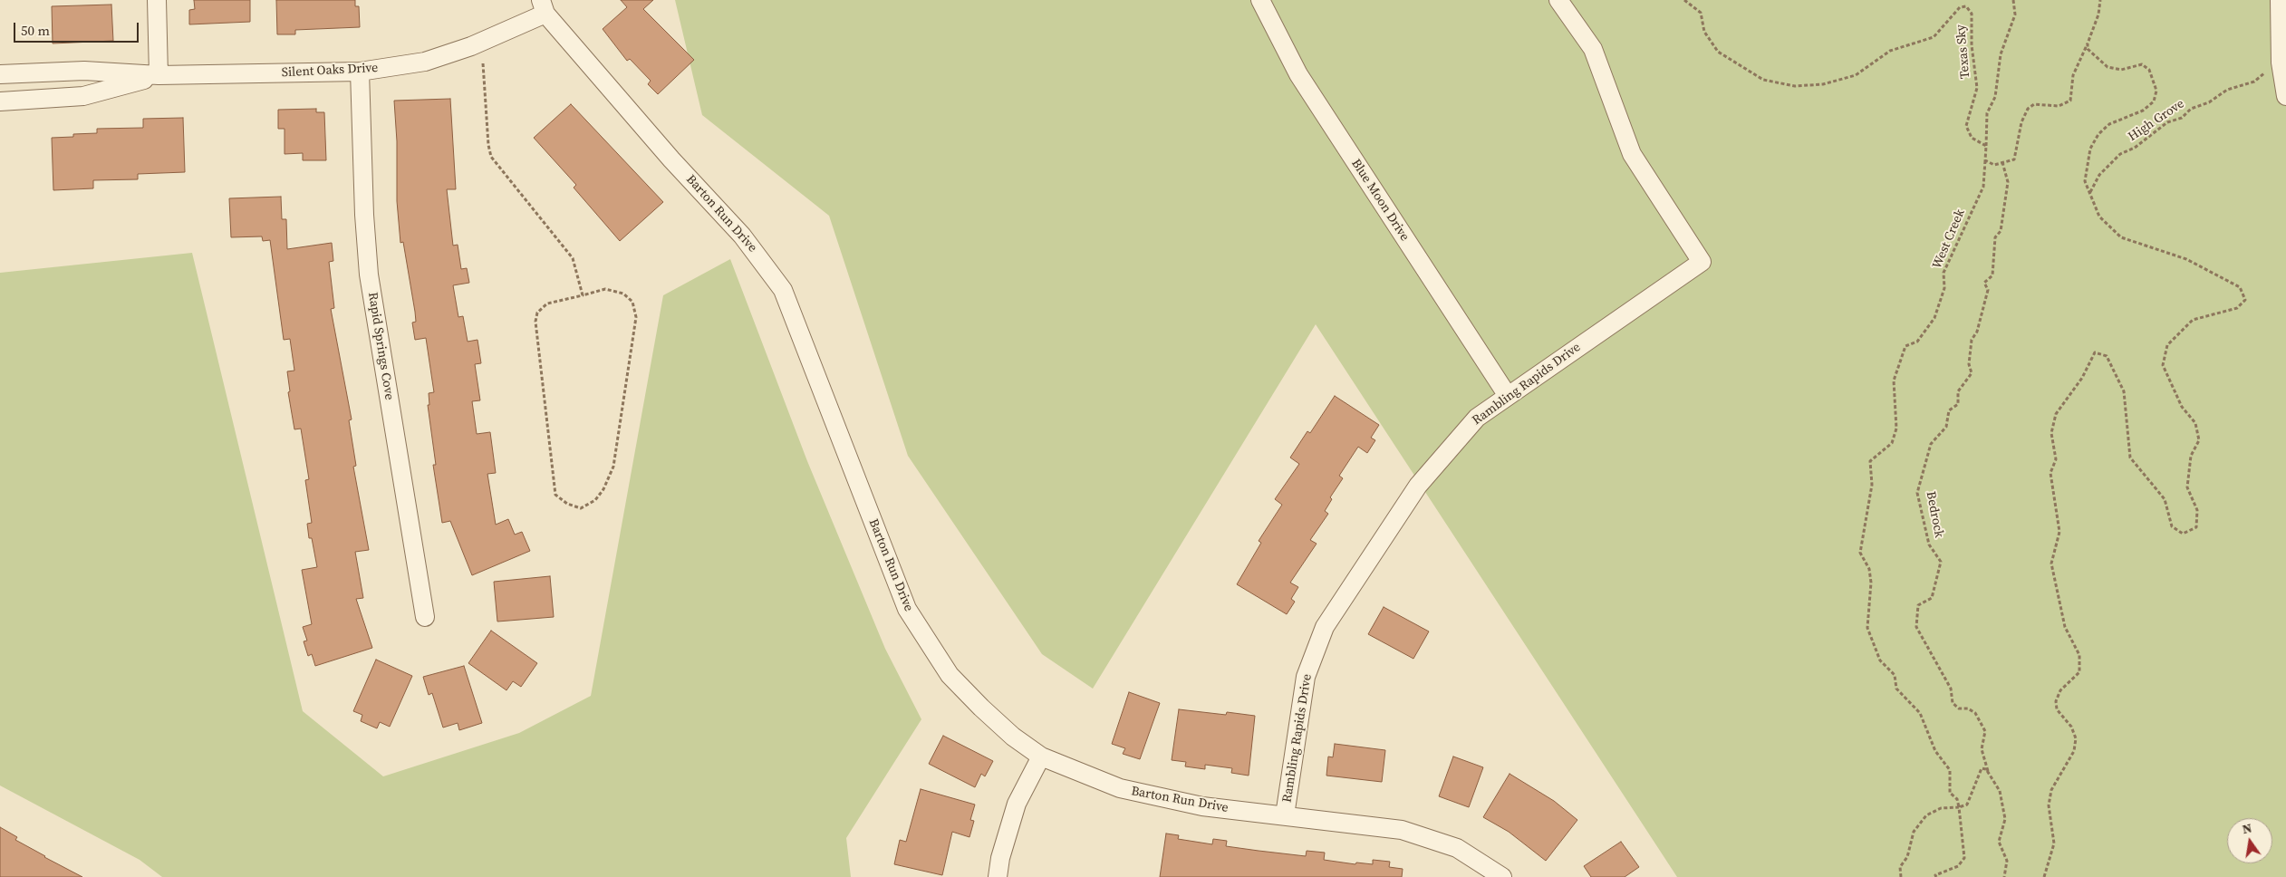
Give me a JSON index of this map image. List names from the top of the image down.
{
  "streets": {
    "street": [
      "Silent Oaks Drive",
      "Blue Moon Drive",
      "Barton Run Drive",
      "Rapid Springs Cove",
      "Rambling Rapids Drive"
    ],
    "path": [
      "Texas Sky",
      "High Grove",
      "West Creek",
      "Bedrock"
    ]
  },
  "crossings": [
    ["Silent Oaks Drive", "Barton Run Drive"],
    ["Silent Oaks Drive", "Rapid Springs Cove"],
    ["Blue Moon Drive", "Rambling Rapids Drive"],
    ["Barton Run Drive", "Rambling Rapids Drive"]
  ],
  "scale_bar": "50 m",
  "north": "top"
}
